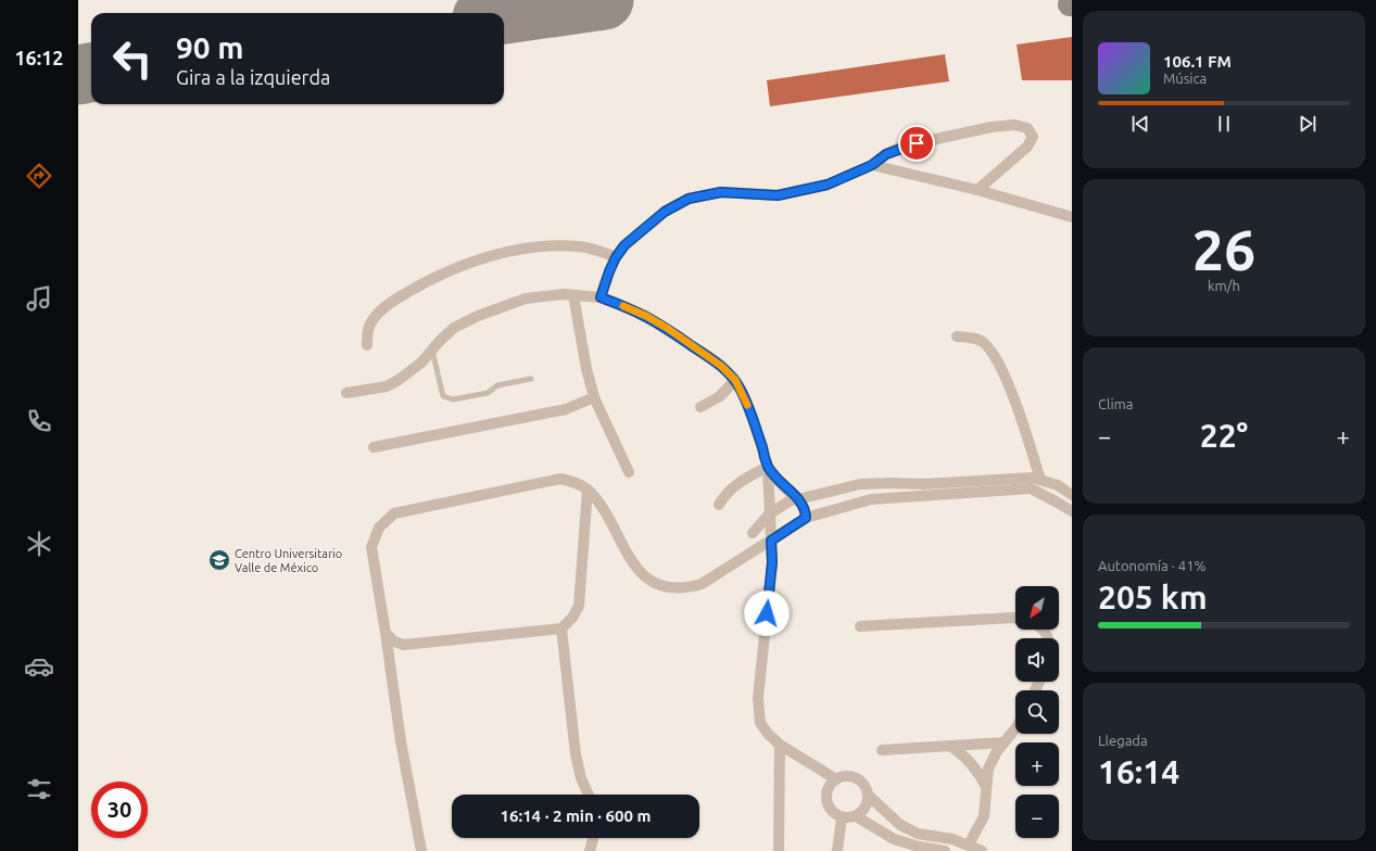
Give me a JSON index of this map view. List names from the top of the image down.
{
  "places": {
    "school or university": ["Centro Universitario Valle de México"]
  },
  "north": "bottom left",
  "page": {
    "tabs": "16:12",
    "turn": ["90 m", "Gira a la izquierda"],
    "song": ["106.1 FM", "Música"],
    "tile": [
      ["26", "km/h"],
      "Clima",
      ["Autonomía · 41%", "205 km"],
      ["Llegada", "16:14"]
    ],
    "heat": ["−", "22°", "+"],
    "map_buttons": ["+", "−"],
    "limit": "30",
    "trip": "16:14 · 2 min · 600 m"
  }
}
